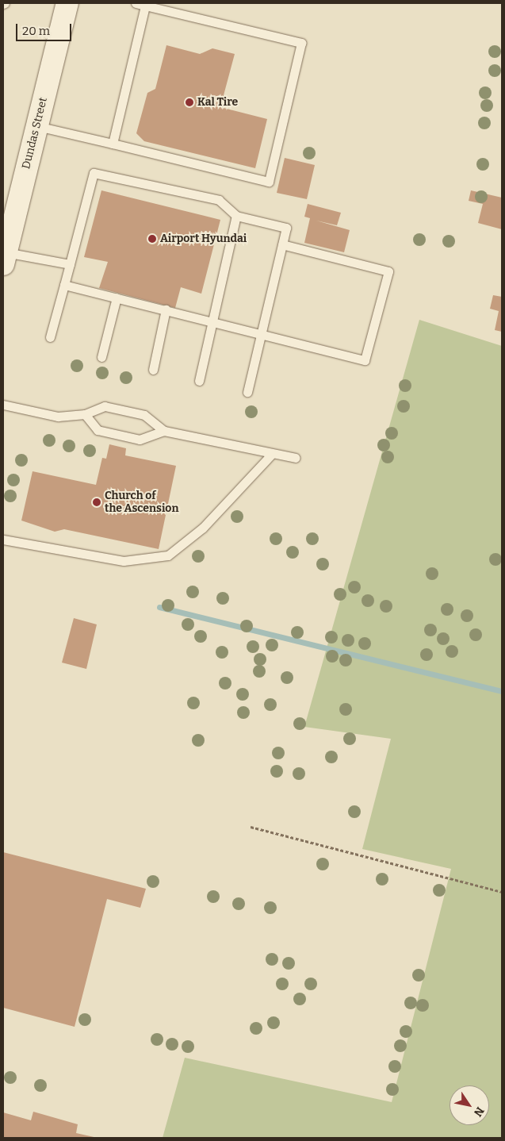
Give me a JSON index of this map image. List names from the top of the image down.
{
  "streets": {
    "main road": ["Dundas Street"]
  },
  "places": ["Kal Tire", "Airport Hyundai", "Church of the Ascension"],
  "scale_bar": "20 m",
  "north": "bottom right"
}
